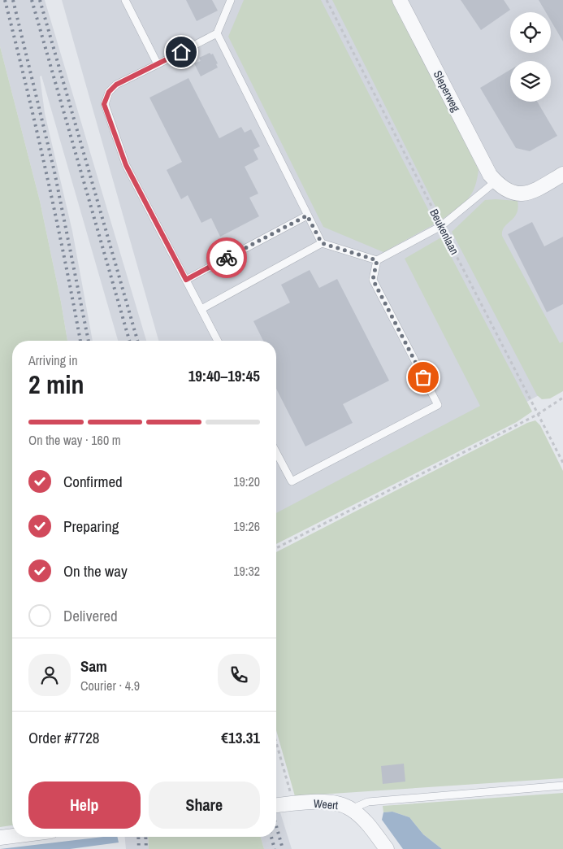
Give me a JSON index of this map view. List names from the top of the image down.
{
  "streets": {
    "street": ["Sleperweg", "Weert"],
    "path": ["Beukenlaan"]
  },
  "page": {
    "heading": ["2 min", "Arriving in", "19:40–19:45"],
    "panel": [
      "Sam",
      "Courier · 4.9",
      "Order #7728",
      "€13.31"
    ],
    "bar": "On the way · 160 m",
    "list": [
      ["Confirmed", "19:20"],
      ["Preparing", "19:26"],
      ["On the way", "19:32"],
      "Delivered"
    ],
    "buttons": ["Help", "Share"]
  }
}
